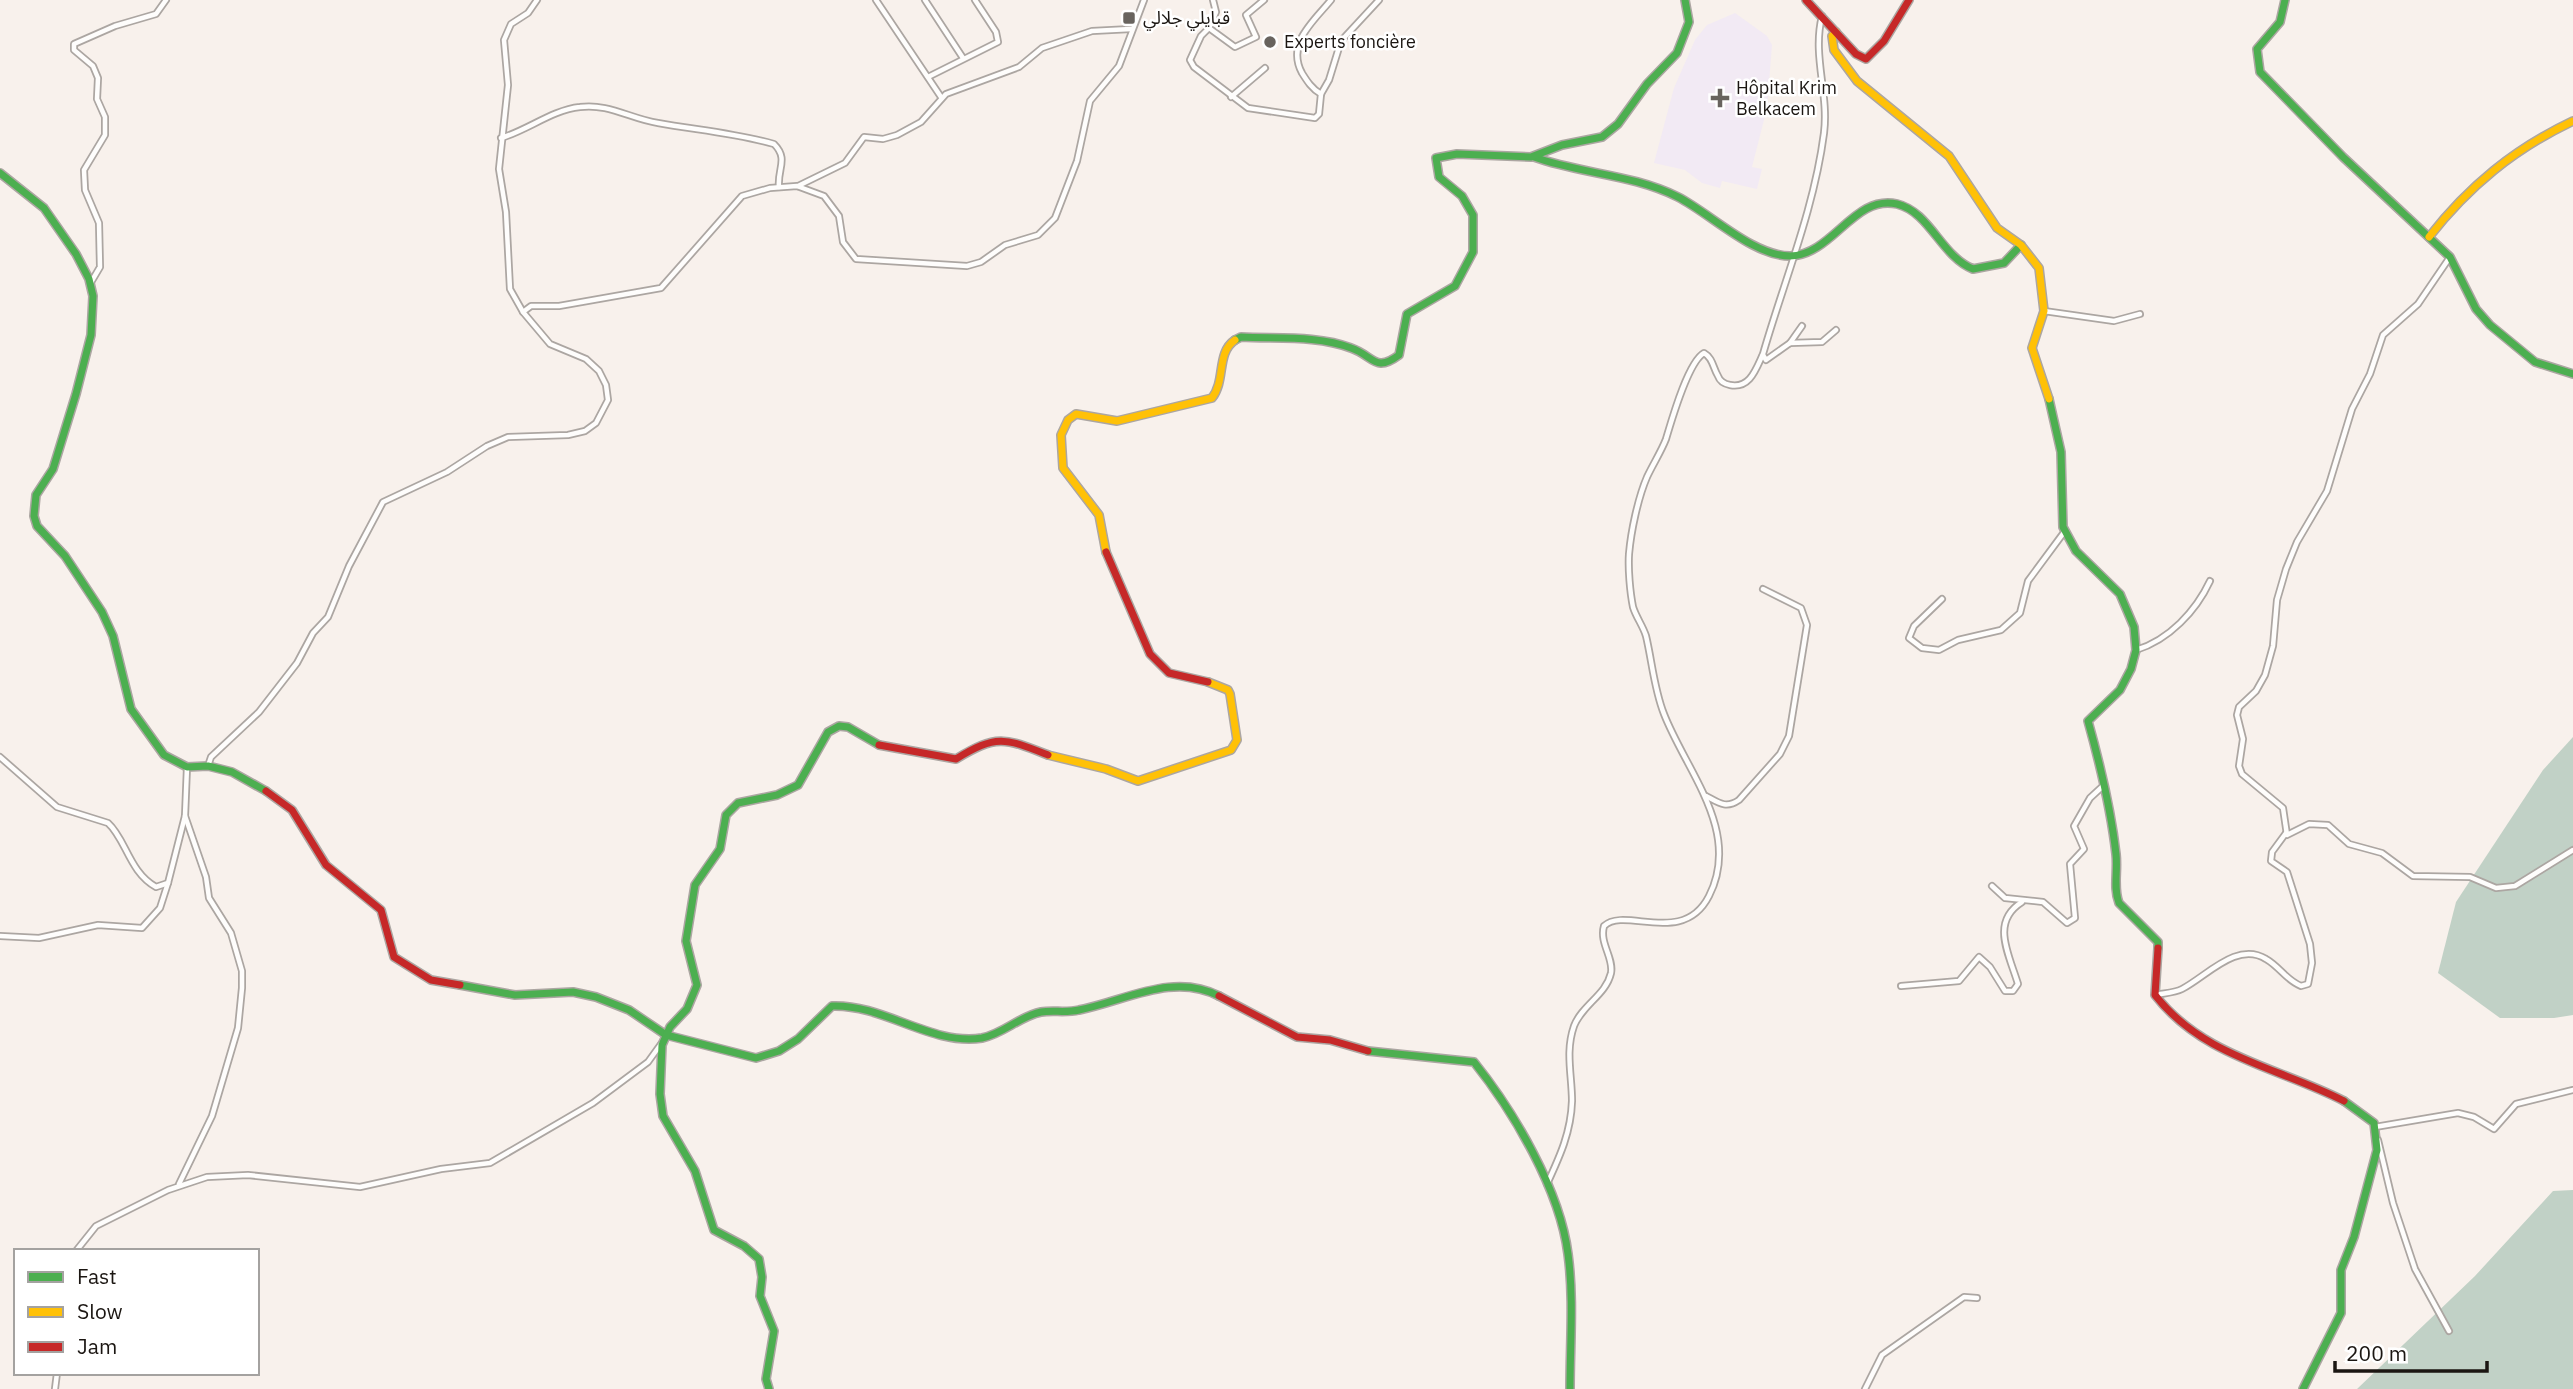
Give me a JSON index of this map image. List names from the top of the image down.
{
  "places": {
    "transit": ["قبايلي جلالي"],
    "other": ["Experts foncière"],
    "health": ["Hôpital Krim Belkacem"]
  },
  "legend": ["Fast", "Slow", "Jam"],
  "scale_bar": "200 m"
}
